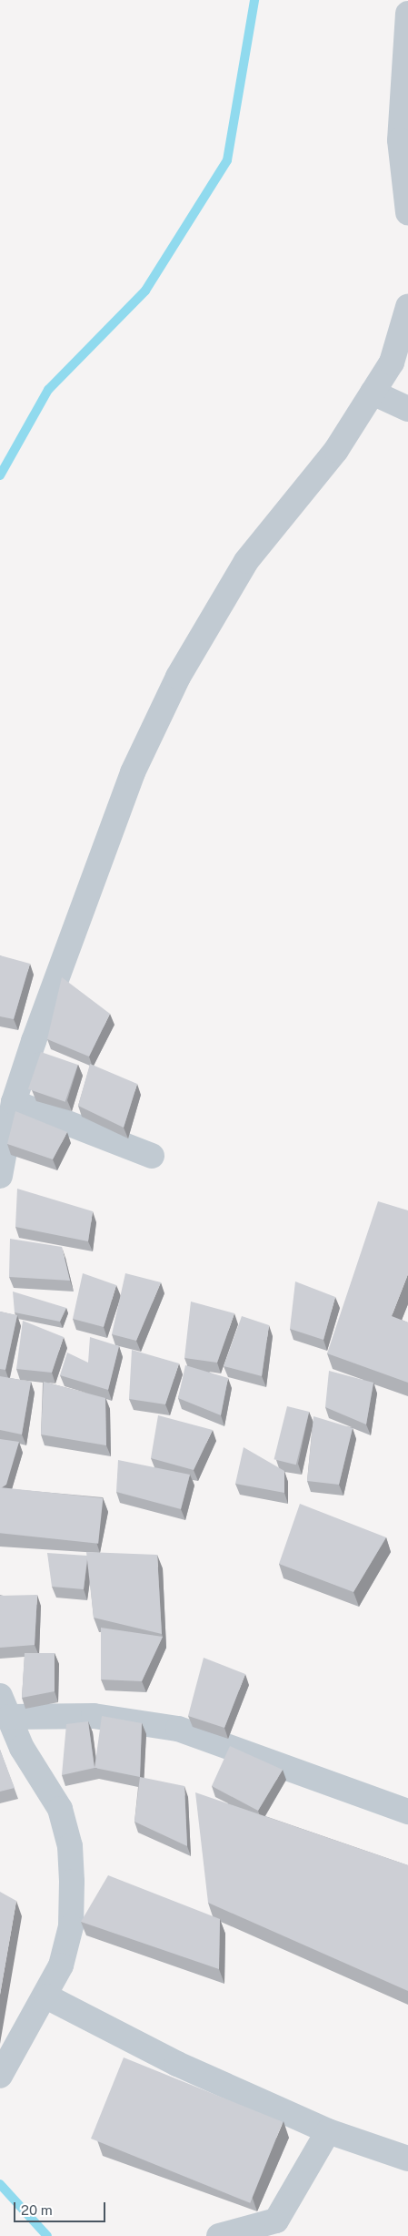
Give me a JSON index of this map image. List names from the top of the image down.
{
  "scale_bar": "20 m"
}
